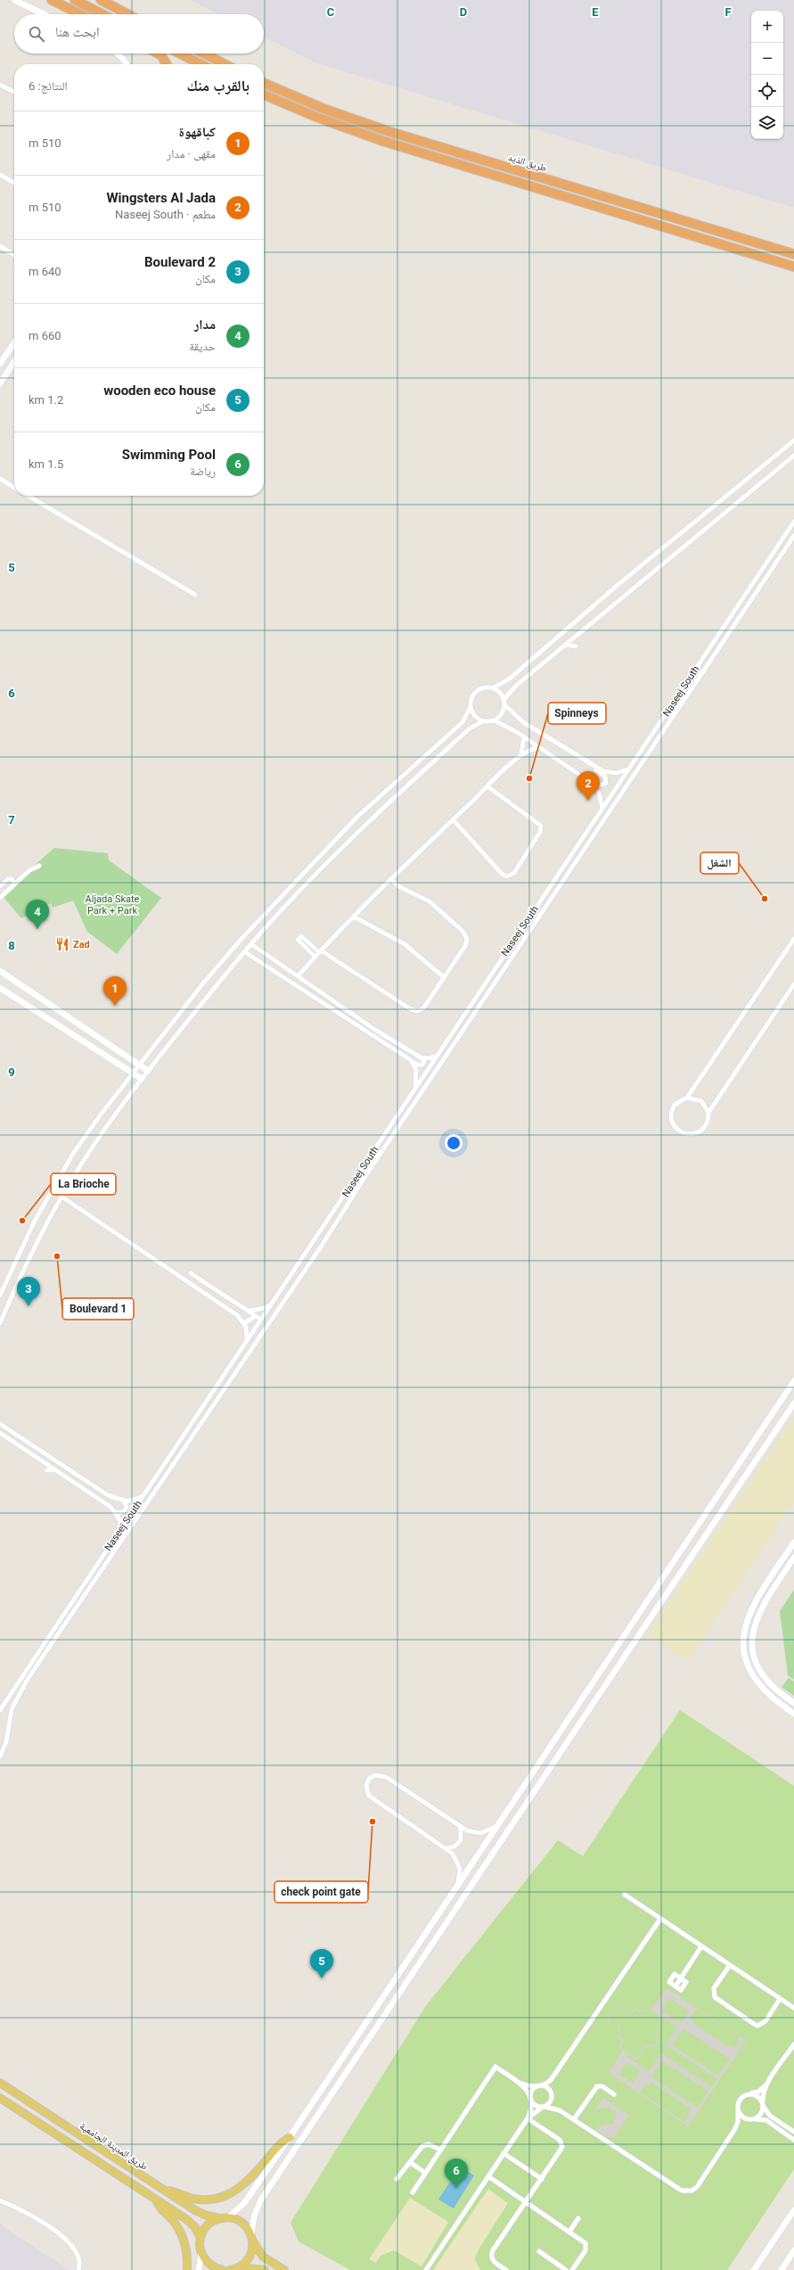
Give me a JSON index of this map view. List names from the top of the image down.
{
  "streets": {
    "highway": ["طريق الذيد"],
    "main road": ["طريق المدينة الجامعية"],
    "street": ["Naseej South"]
  },
  "parks": ["Aljada Skate Park + Park"],
  "places": {
    "other": [
      "Spinneys",
      "الشغل",
      "La Brioche",
      "Boulevard 1",
      "check point gate"
    ],
    "restaurant": ["Zad"]
  },
  "page": {
    "map_buttons": ["+", "−"],
    "search": "ابحث هنا",
    "heading": ["بالقرب منك", "النتائج: 6"],
    "list": [
      {
        "mark": "1",
        "name": "كباقهوة",
        "note": "مقهى · مدار",
        "value": "510 m"
      },
      {
        "mark": "2",
        "name": "Wingsters Al Jada",
        "note": "مطعم · Naseej South",
        "value": "510 m"
      },
      {
        "mark": "3",
        "name": "Boulevard 2",
        "note": "مكان",
        "value": "640 m"
      },
      {
        "mark": "4",
        "name": "مدار",
        "note": "حديقة",
        "value": "660 m"
      },
      {
        "mark": "5",
        "name": "wooden eco house",
        "note": "مكان",
        "value": "1.2 km"
      },
      {
        "mark": "6",
        "name": "Swimming Pool",
        "note": "رياضة",
        "value": "1.5 km"
      }
    ],
    "pins": [
      "2",
      "4",
      "1",
      "3",
      "5",
      "6"
    ]
  },
  "grid": {
    "columns": [
      "C",
      "D",
      "E",
      "F"
    ],
    "rows": [
      "5",
      "6",
      "7",
      "8",
      "9"
    ]
  }
}
